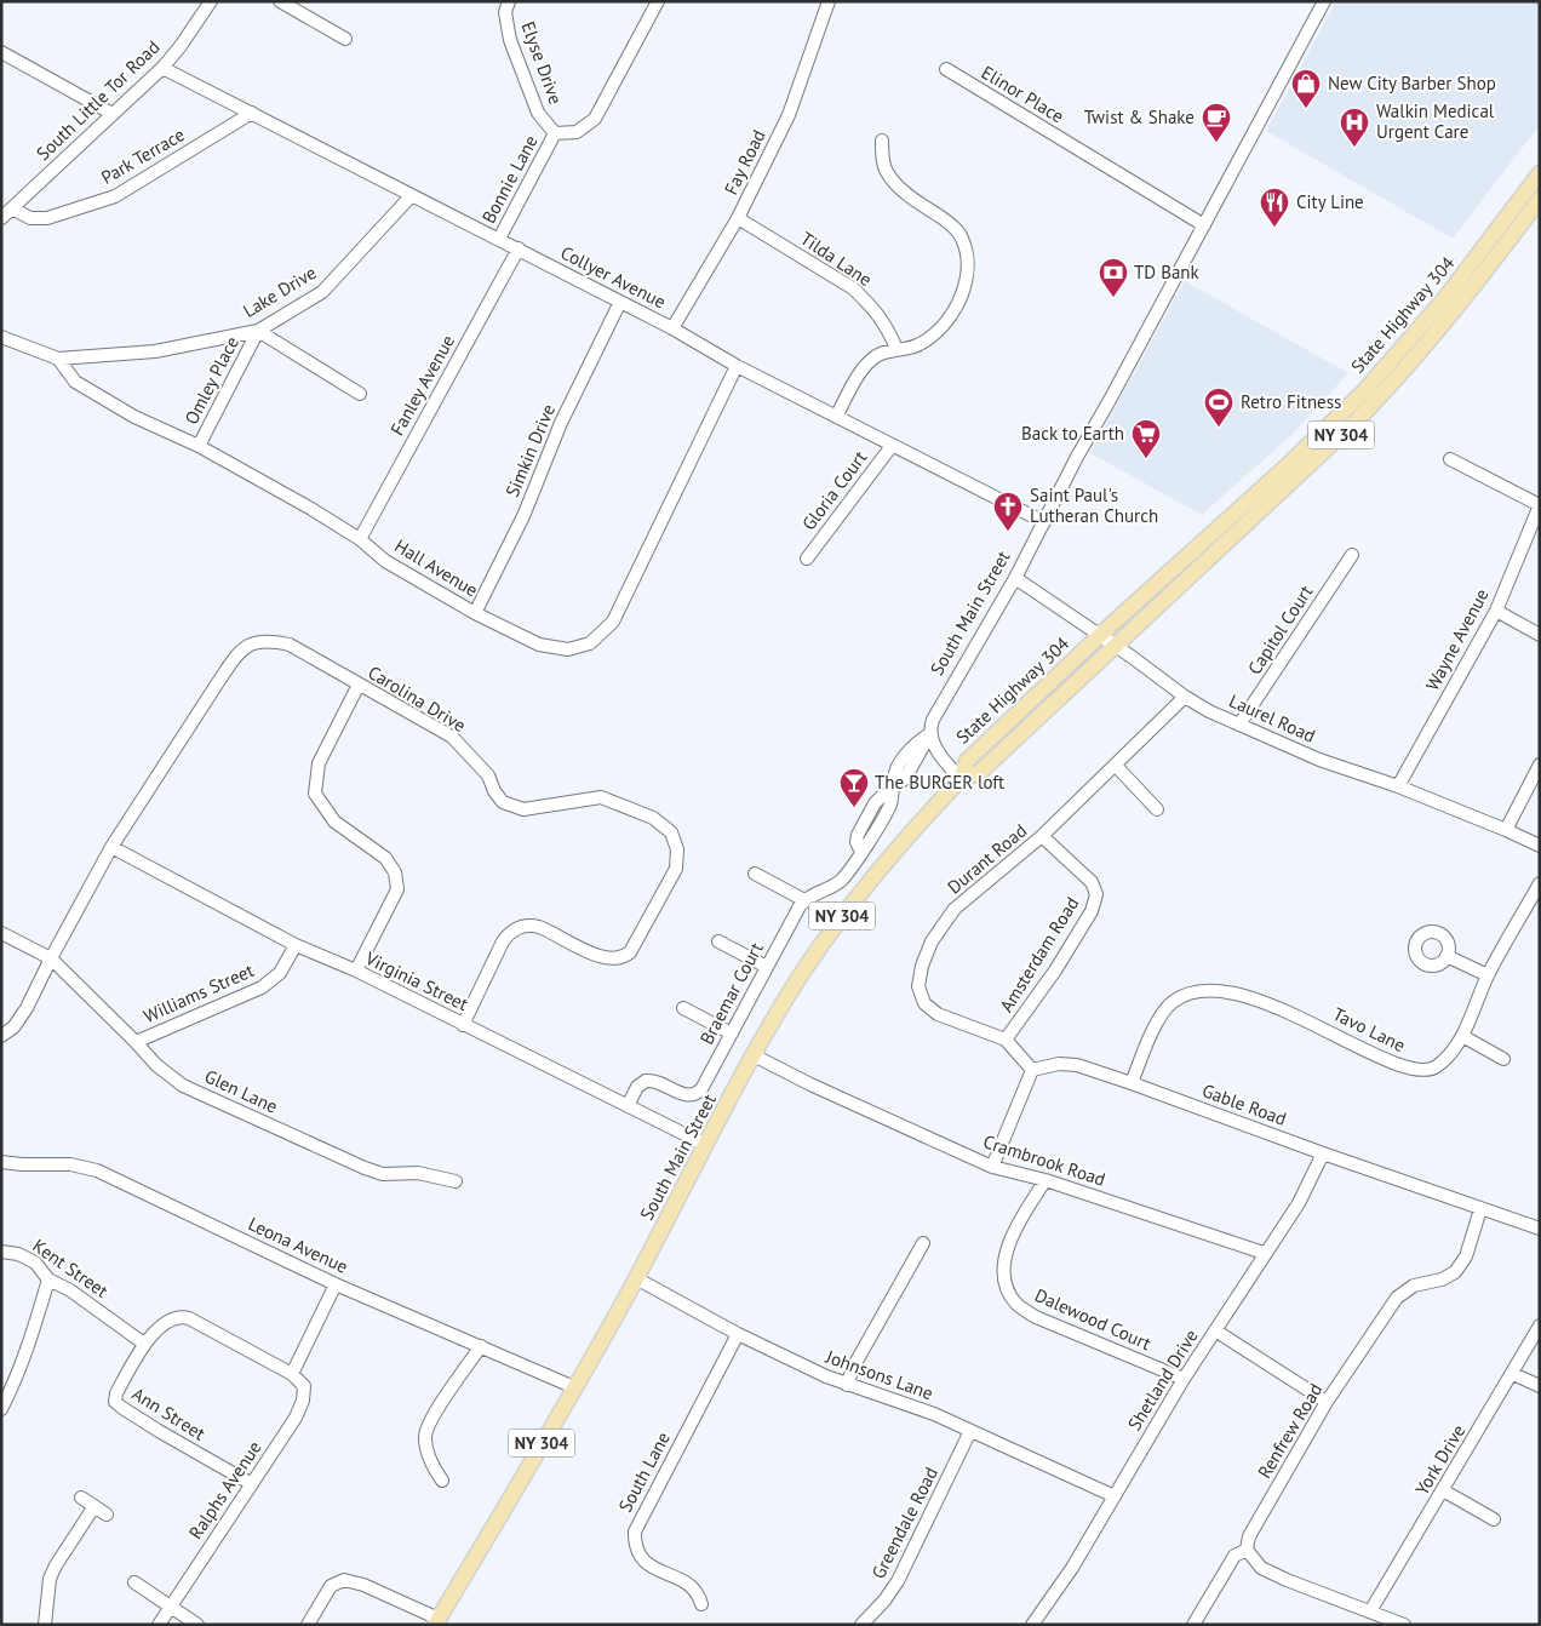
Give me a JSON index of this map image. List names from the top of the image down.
{
  "streets": {
    "main road": ["State Highway 304", "NY 304", "South Main Street"],
    "street": [
      "Elyse Drive",
      "Elinor Place",
      "South Little Tor Road",
      "Park Terrace",
      "Fay Road",
      "Bonnie Lane",
      "Tilda Lane",
      "Collyer Avenue",
      "Lake Drive",
      "Omley Place",
      "Fanley Avenue",
      "Simkin Drive",
      "Gloria Court",
      "Hall Avenue",
      "Capitol Court",
      "Wayne Avenue",
      "Carolina Drive",
      "Laurel Road",
      "Durant Road",
      "Amsterdam Road",
      "Virginia Street",
      "Williams Street",
      "Braemar Court",
      "Tavo Lane",
      "Glen Lane",
      "Gable Road",
      "Crambrook Road",
      "Leona Avenue",
      "Kent Street",
      "Dalewood Court",
      "Johnsons Lane",
      "Shetland Drive",
      "Ann Street",
      "Renfrew Road",
      "York Drive",
      "South Lane",
      "Ralphs Avenue",
      "Greendale Road"
    ]
  },
  "crossings": [
    ["Elyse Drive", "Bonnie Lane"],
    ["Elinor Place", "South Main Street"],
    ["South Little Tor Road", "Park Terrace"],
    ["South Little Tor Road", "Collyer Avenue"],
    ["Park Terrace", "Collyer Avenue"],
    ["Fay Road", "Tilda Lane"],
    ["Fay Road", "Collyer Avenue"],
    ["Bonnie Lane", "Collyer Avenue"],
    ["Collyer Avenue", "Lake Drive"],
    ["Collyer Avenue", "Fanley Avenue"],
    ["Collyer Avenue", "Simkin Drive"],
    ["Collyer Avenue", "Gloria Court"],
    ["Collyer Avenue", "Hall Avenue"],
    ["Collyer Avenue", "South Main Street"],
    ["Lake Drive", "Omley Place"],
    ["Lake Drive", "Hall Avenue"],
    ["State Highway 304", "South Main Street"],
    ["State Highway 304", "Laurel Road"],
    ["Omley Place", "Hall Avenue"],
    ["Fanley Avenue", "Hall Avenue"],
    ["Simkin Drive", "Hall Avenue"],
    ["South Main Street", "Laurel Road"],
    ["South Main Street", "Virginia Street"],
    ["South Main Street", "Crambrook Road"],
    ["South Main Street", "Leona Avenue"],
    ["South Main Street", "Johnsons Lane"],
    ["Capitol Court", "Laurel Road"],
    ["Wayne Avenue", "Laurel Road"],
    ["Carolina Drive", "Virginia Street"],
    ["Carolina Drive", "Glen Lane"],
    ["Laurel Road", "Durant Road"],
    ["Durant Road", "Amsterdam Road"],
    ["Durant Road", "Gable Road"],
    ["Virginia Street", "Williams Street"],
    ["Virginia Street", "Braemar Court"],
    ["Williams Street", "Glen Lane"],
    ["Tavo Lane", "Gable Road"],
    ["Gable Road", "Shetland Drive"],
    ["Gable Road", "Renfrew Road"],
    ["Crambrook Road", "Dalewood Court"],
    ["Crambrook Road", "Shetland Drive"],
    ["Kent Street", "Ann Street"],
    ["Dalewood Court", "Shetland Drive"],
    ["Johnsons Lane", "Shetland Drive"],
    ["Johnsons Lane", "South Lane"],
    ["Johnsons Lane", "Greendale Road"],
    ["Ann Street", "Ralphs Avenue"]
  ],
  "places": {
    "shop": ["New City Barber Shop"],
    "cafe": ["Twist & Shake"],
    "hospital": ["Walkin Medical Urgent Care"],
    "restaurant": ["City Line"],
    "bank": ["TD Bank"],
    "sports": ["Retro Fitness"],
    "supermarket": ["Back to Earth"],
    "church": ["Saint Paul's Lutheran Church"],
    "bar": ["The BURGER loft"]
  }
}
